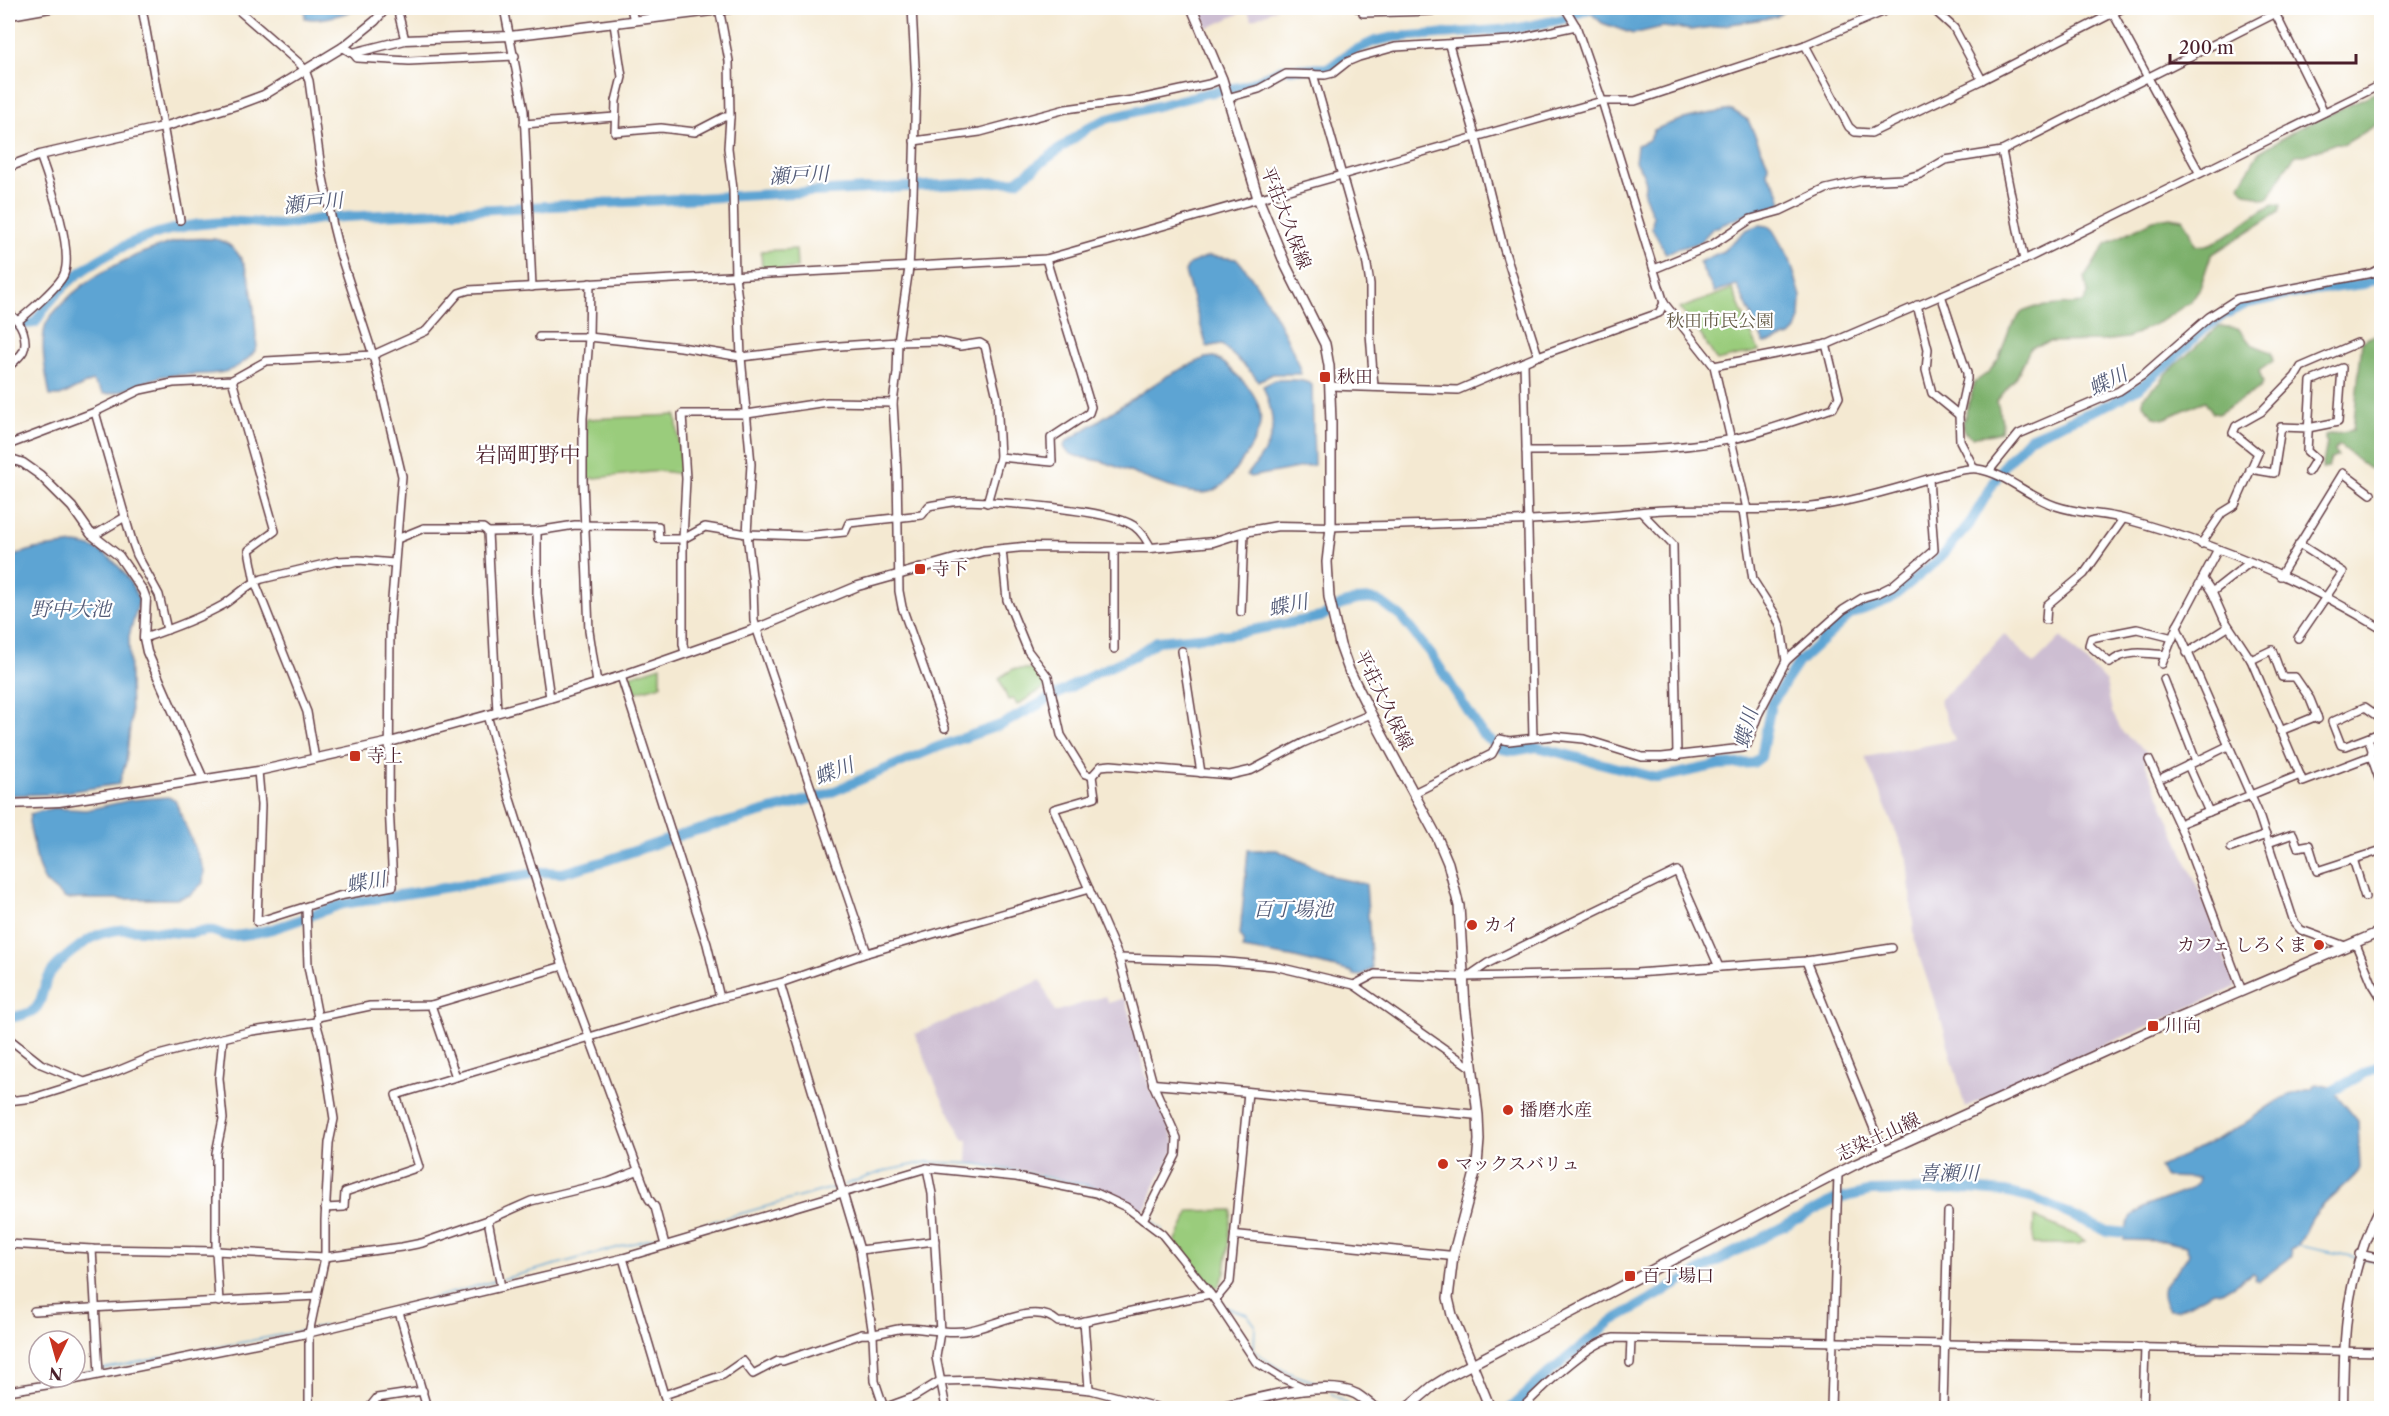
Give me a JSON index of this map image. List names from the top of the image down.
{
  "streets": {
    "main road": ["平荘大久保線", "志染土山線"]
  },
  "crossings": [
    ["平荘大久保線", "志染土山線"]
  ],
  "districts": ["岩岡町野中"],
  "water": [
    "瀬戸川",
    "蝶川",
    "野中大池",
    "百丁場池",
    "喜瀬川"
  ],
  "parks": ["秋田市民公園"],
  "places": {
    "transit": [
      "秋田",
      "寺下",
      "寺上",
      "川向",
      "百丁場口"
    ],
    "other": [
      "カイ",
      "カフェ しろくま",
      "播磨水産",
      "マックスバリュ"
    ]
  },
  "scale_bar": "200 m",
  "north": "bottom"
}
